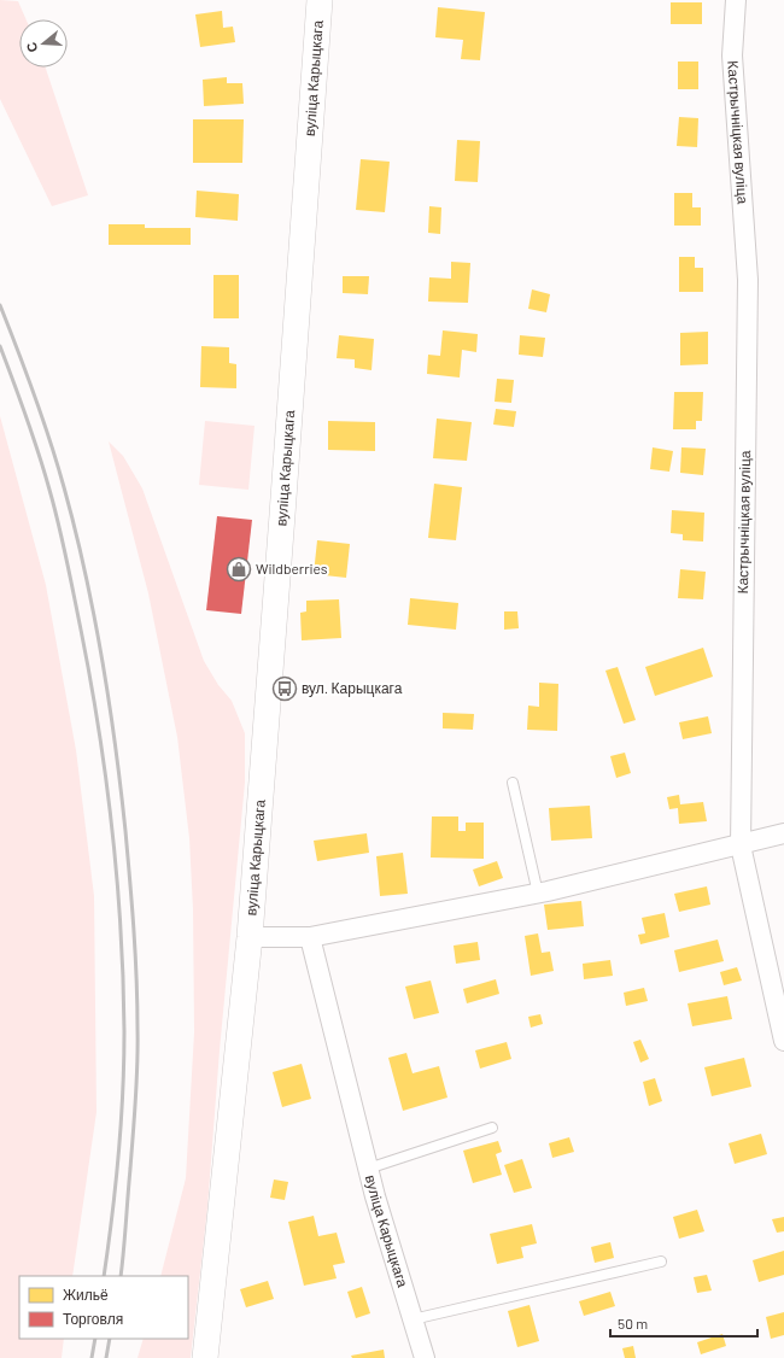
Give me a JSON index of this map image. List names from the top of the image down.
{
  "streets": {
    "street": ["вуліца Карыцкага", "Кастрычніцкая вуліца"]
  },
  "places": {
    "shop": ["Wildberries"],
    "bus stop": ["вул. Карыцкага"]
  },
  "legend": ["Жильё", "Торговля"],
  "scale_bar": "50 m",
  "north": "left"
}
